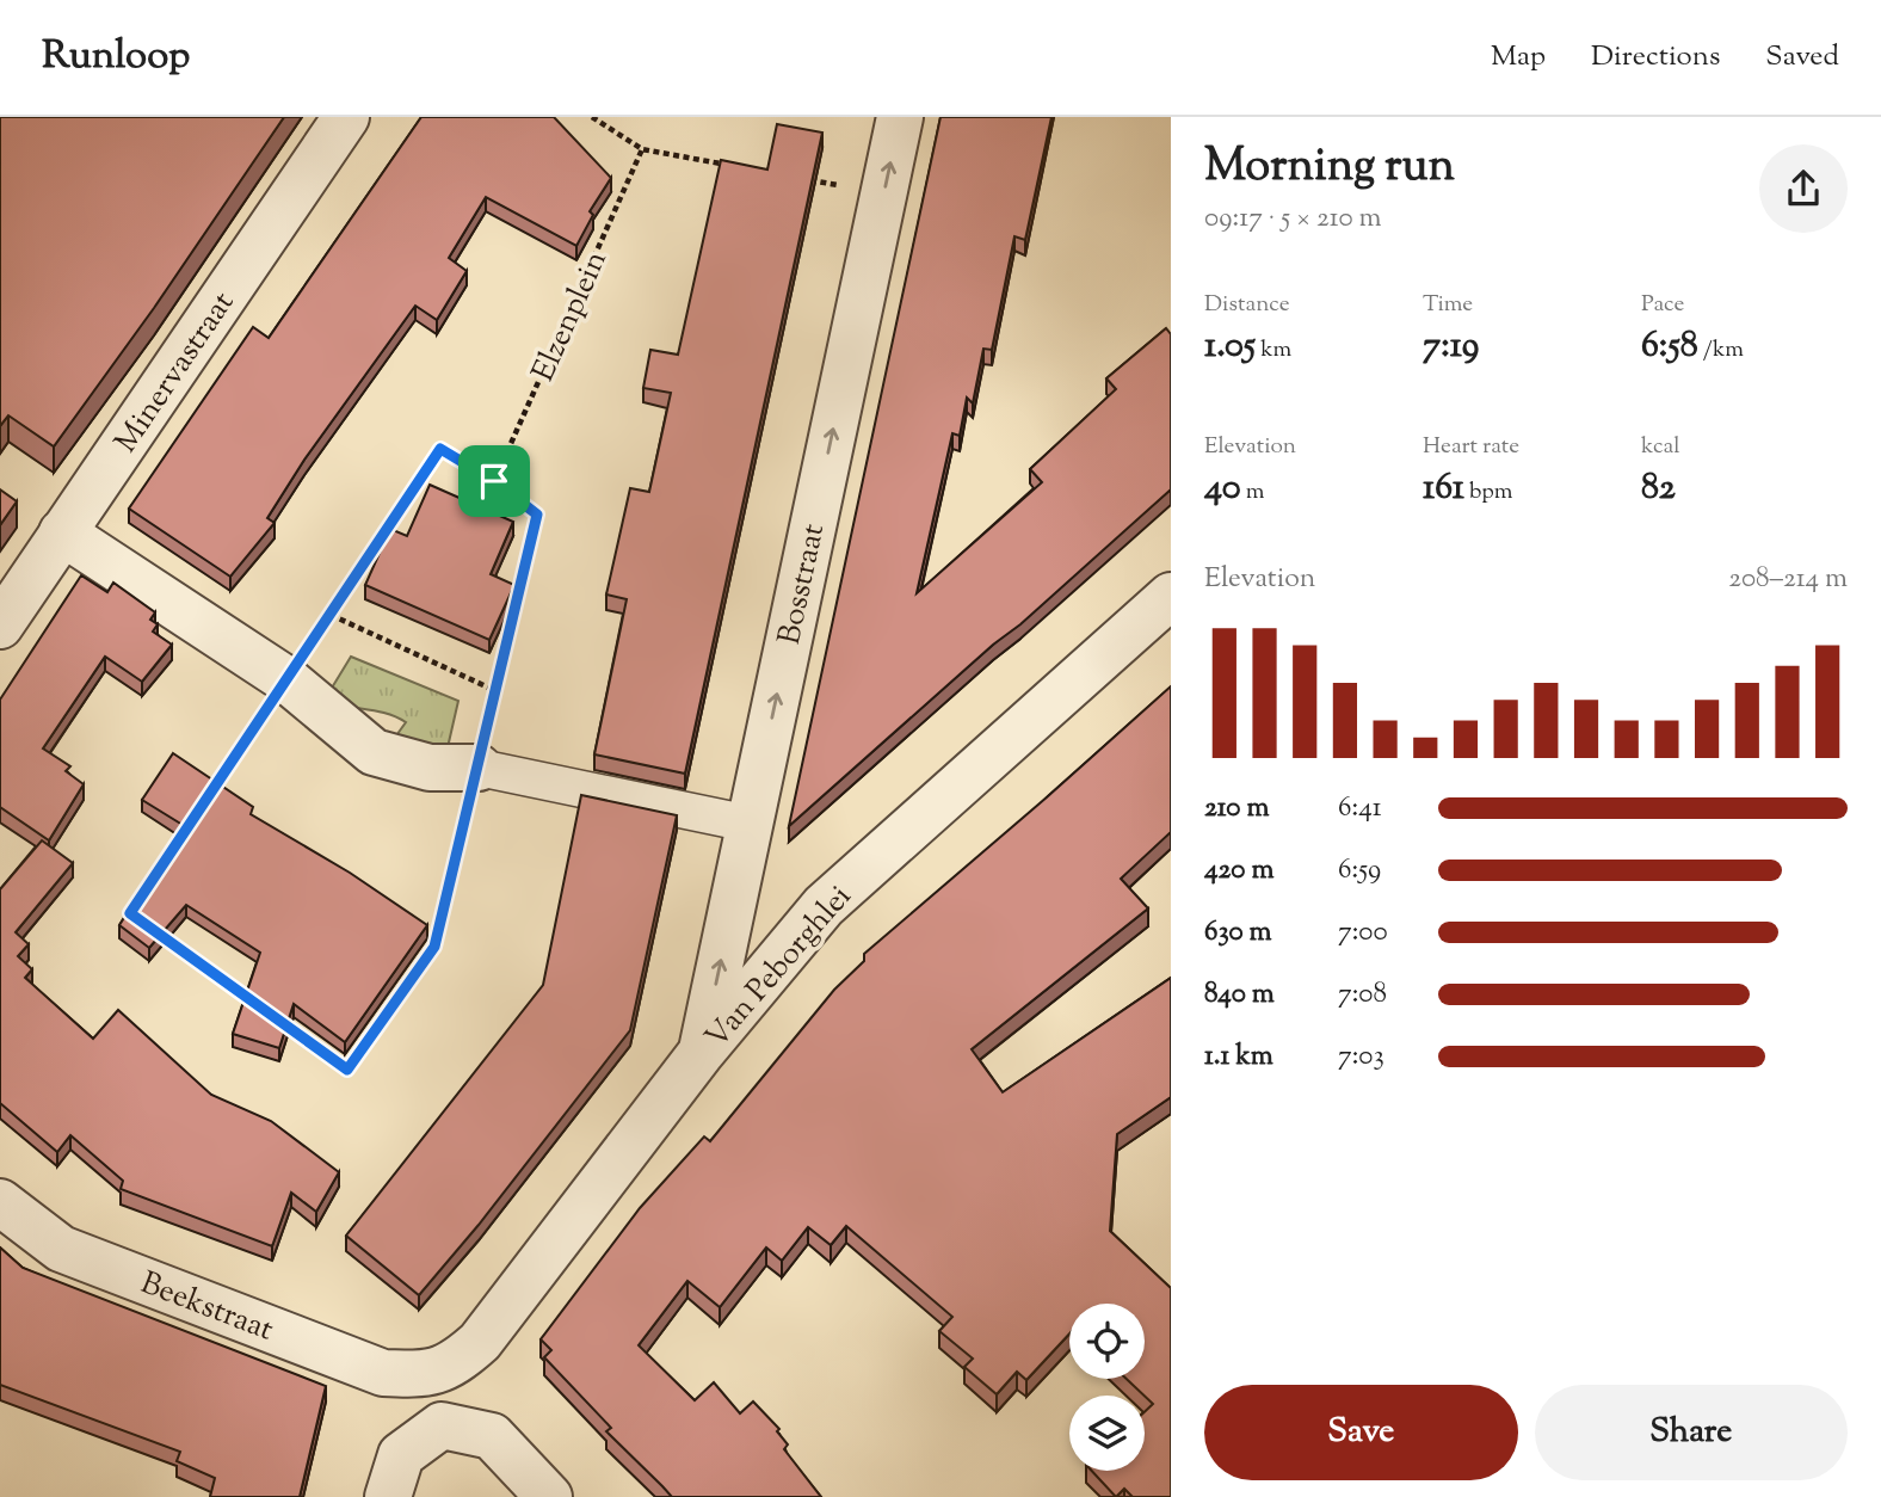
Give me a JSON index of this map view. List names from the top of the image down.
{
  "streets": {
    "street": [
      "Minervastraat",
      "Bosstraat",
      "Van Peborghlei",
      "Beekstraat"
    ],
    "path": ["Elzenplein"]
  },
  "crossings": [
    ["Bosstraat", "Van Peborghlei"],
    ["Van Peborghlei", "Beekstraat"]
  ],
  "one_way": ["Bosstraat"],
  "page": {
    "header": "Runloop",
    "nav": ["Map", "Directions", "Saved"],
    "heading": ["Morning run", "09:17 · 5 × 210 m"],
    "stats": [
      ["Distance", "1.05 km"],
      ["Time", "7:19"],
      ["Pace", "6:58 /km"],
      ["Elevation", "40 m"],
      ["Heart rate", "161 bpm"],
      ["kcal", "82"]
    ],
    "chart": ["Elevation", "208–214 m"],
    "list": [
      {
        "name": "210 m",
        "note": "6:41"
      },
      {
        "name": "420 m",
        "note": "6:59"
      },
      {
        "name": "630 m",
        "note": "7:00"
      },
      {
        "name": "840 m",
        "note": "7:08"
      },
      {
        "name": "1.1 km",
        "note": "7:03"
      }
    ],
    "buttons": ["Save", "Share"]
  }
}
